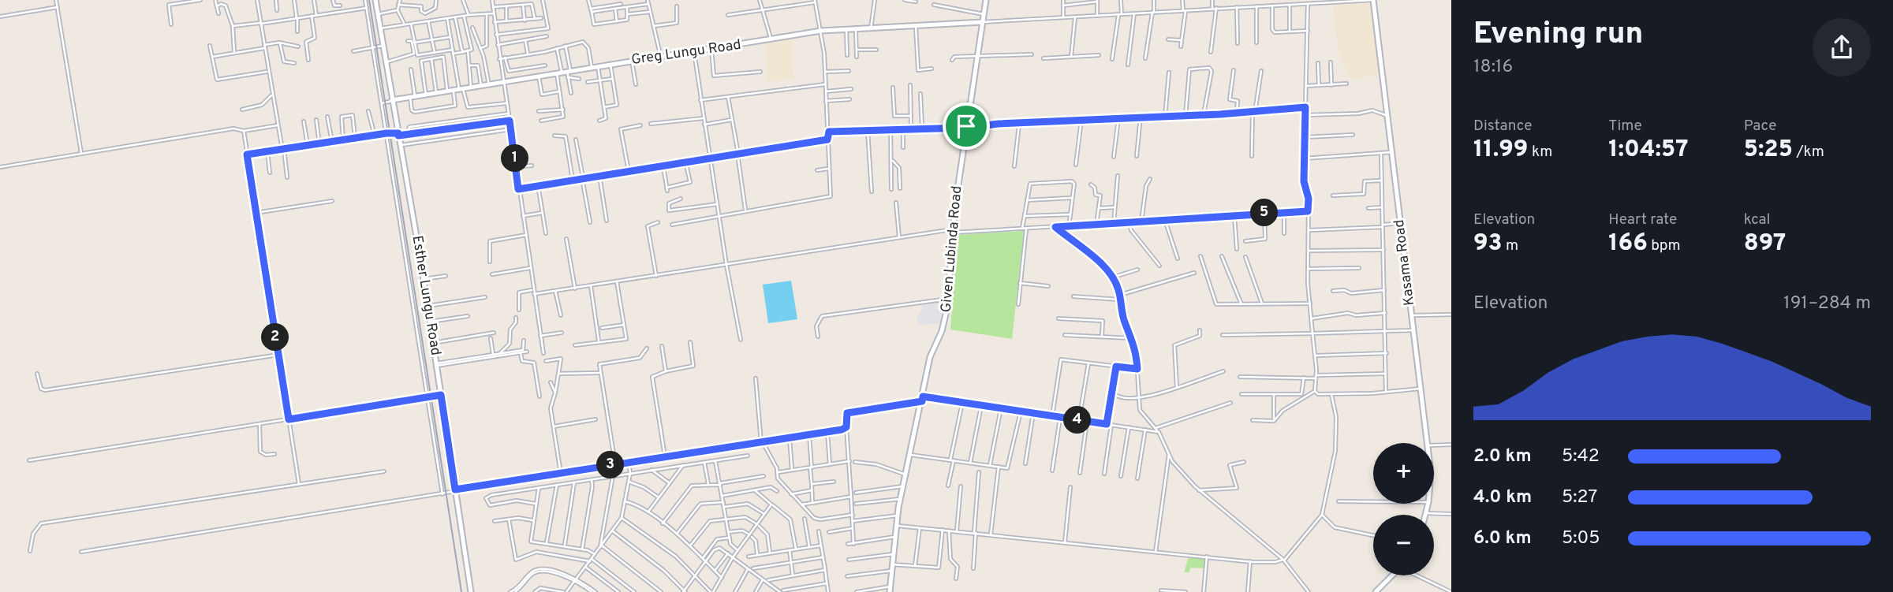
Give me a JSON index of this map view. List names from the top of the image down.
{
  "streets": {
    "street": [
      "Greg Lungu Road",
      "Given Lubinda Road",
      "Kasama Road",
      "Esther Lungu Road"
    ]
  },
  "crossings": [
    ["Greg Lungu Road", "Given Lubinda Road"],
    ["Greg Lungu Road", "Esther Lungu Road"]
  ],
  "page": {
    "heading": ["Evening run", "18:16"],
    "stats": [
      ["Distance", "11.99 km"],
      ["Time", "1:04:57"],
      ["Pace", "5:25 /km"],
      ["Elevation", "93 m"],
      ["Heart rate", "166 bpm"],
      ["kcal", "897"]
    ],
    "pins": [
      "1",
      "5",
      "2",
      "4",
      "3"
    ],
    "chart": ["Elevation", "191–284 m"],
    "list": [
      {
        "name": "2.0 km",
        "note": "5:42"
      },
      {
        "name": "4.0 km",
        "note": "5:27"
      },
      {
        "name": "6.0 km",
        "note": "5:05"
      }
    ],
    "map_buttons": ["+", "−"]
  }
}
